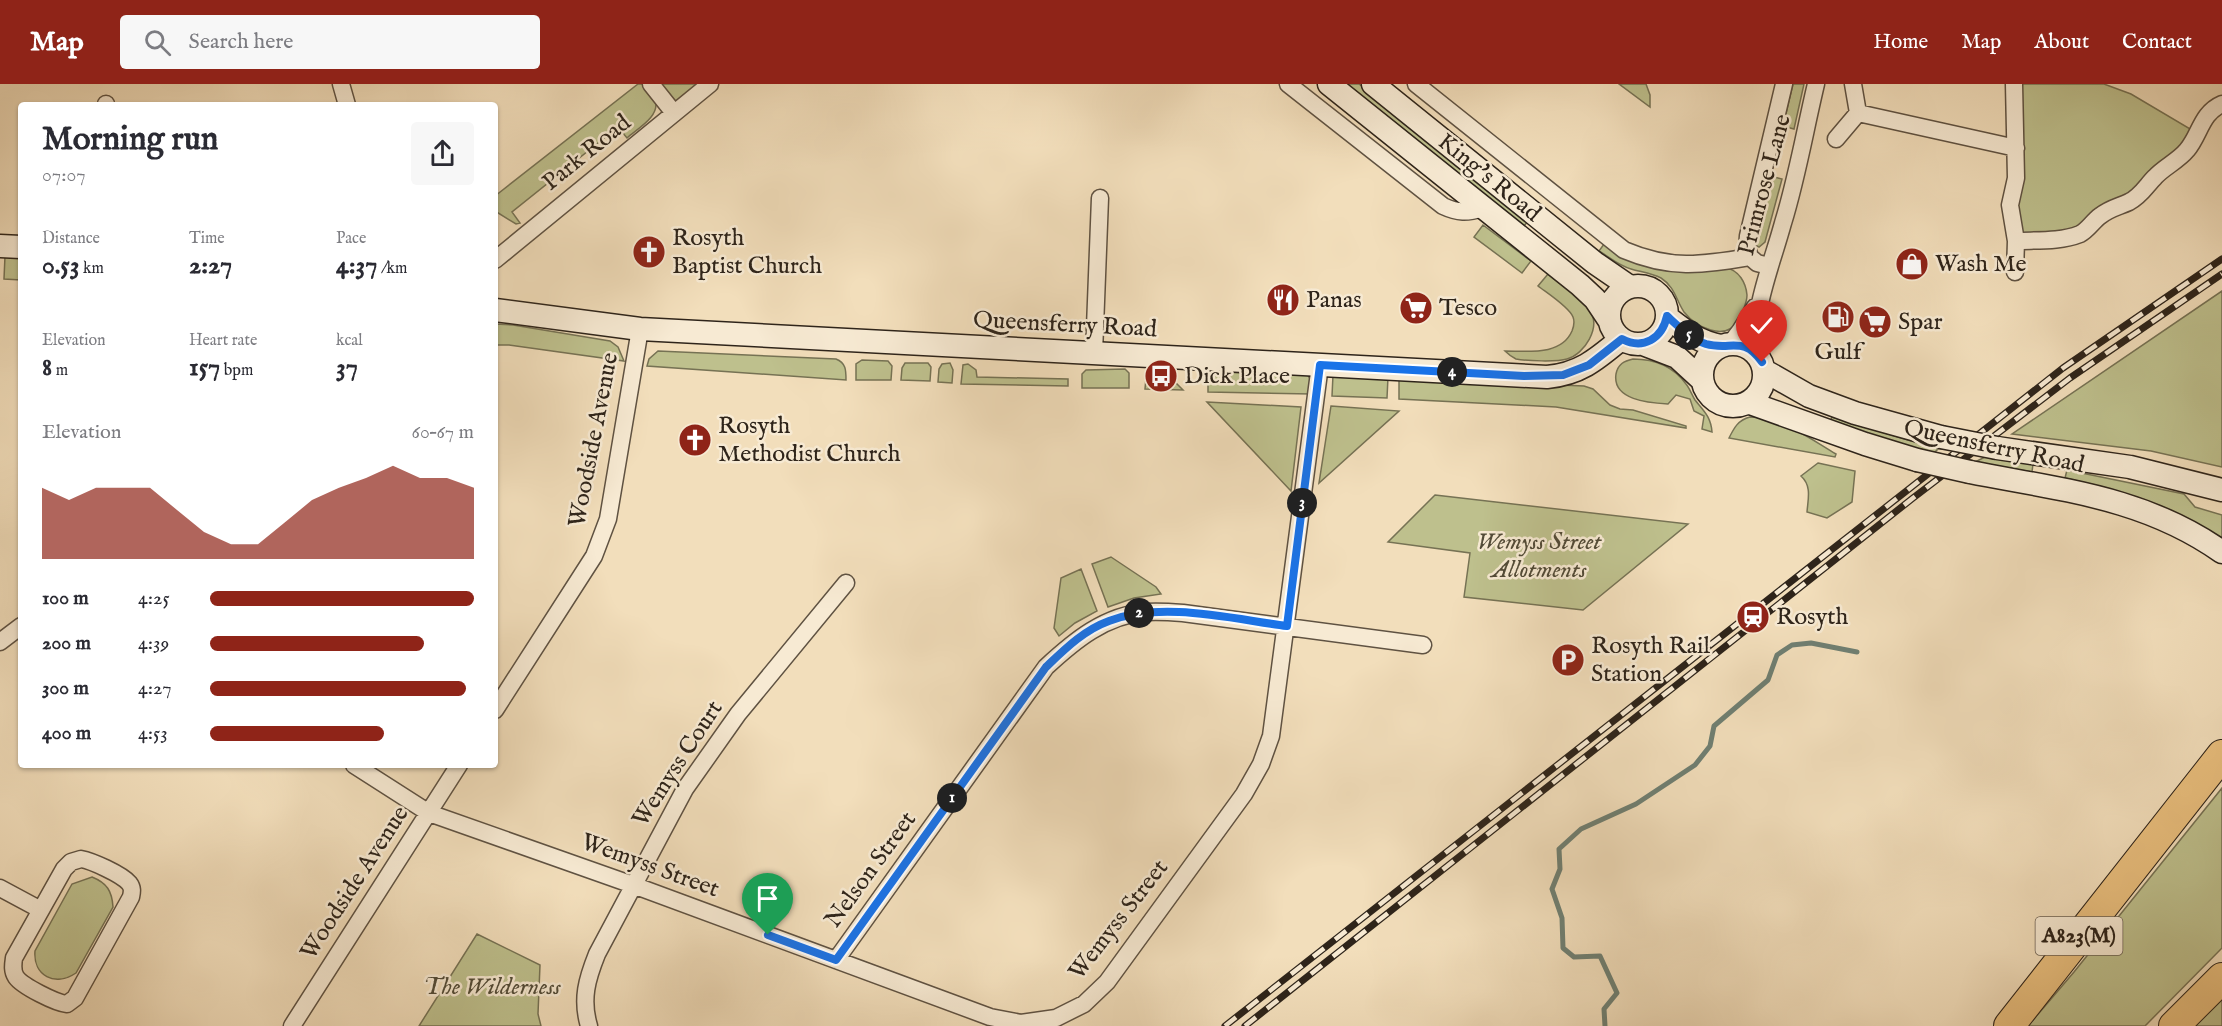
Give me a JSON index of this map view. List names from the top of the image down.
{
  "streets": {
    "highway": ["A823(M)"],
    "main road": ["King's Road", "Queensferry Road"],
    "street": [
      "Park Road",
      "Primrose Lane",
      "Woodside Avenue",
      "Wemyss Court",
      "Wemyss Street",
      "Nelson Street"
    ]
  },
  "crossings": [
    ["King's Road", "Queensferry Road"],
    ["Primrose Lane", "Queensferry Road"],
    ["Queensferry Road", "Woodside Avenue"],
    ["Queensferry Road", "Wemyss Street"],
    ["Woodside Avenue", "Wemyss Street"],
    ["Wemyss Court", "Wemyss Street"],
    ["Wemyss Street", "Nelson Street"]
  ],
  "parks": ["Wemyss Street Allotments", "The Wilderness"],
  "places": {
    "church": ["Rosyth Baptist Church", "Rosyth Methodist Church"],
    "shop": ["Wash Me"],
    "restaurant": ["Panas"],
    "supermarket": ["Tesco", "Spar"],
    "fuel station": ["Gulf"],
    "bus stop": ["Dick Place"],
    "station": ["Rosyth"],
    "parking": ["Rosyth Rail Station"]
  },
  "page": {
    "header": "Map",
    "search": "Search here",
    "nav": [
      "Home",
      "Map",
      "About",
      "Contact"
    ],
    "heading": ["Morning run", "07:07"],
    "stats": [
      ["Distance", "0.53 km"],
      ["Time", "2:27"],
      ["Pace", "4:37 /km"],
      ["Elevation", "8 m"],
      ["Heart rate", "157 bpm"],
      ["kcal", "37"]
    ],
    "pins": [
      "5",
      "4",
      "3",
      "2",
      "1"
    ],
    "chart": ["Elevation", "60–67 m"],
    "list": [
      {
        "name": "100 m",
        "note": "4:25"
      },
      {
        "name": "200 m",
        "note": "4:39"
      },
      {
        "name": "300 m",
        "note": "4:27"
      },
      {
        "name": "400 m",
        "note": "4:53"
      }
    ]
  }
}
